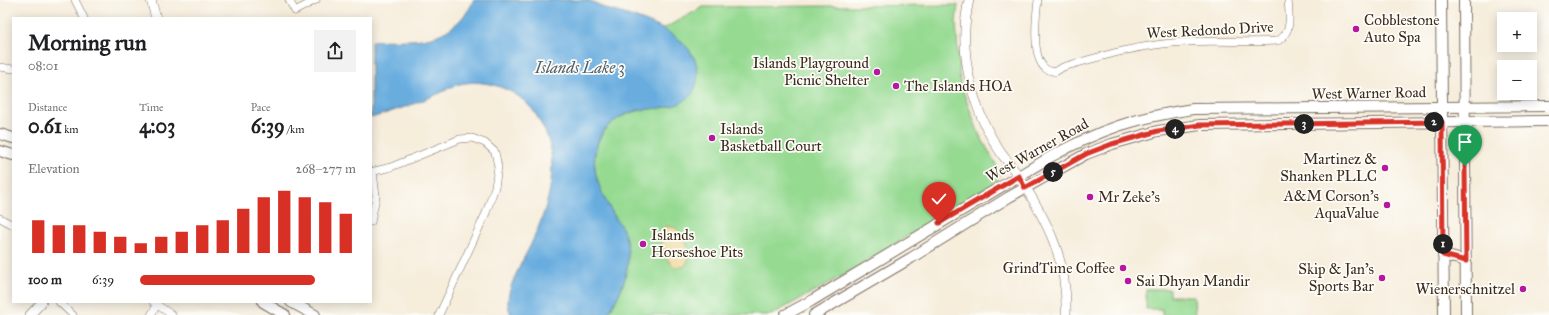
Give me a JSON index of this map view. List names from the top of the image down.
{
  "streets": {
    "main road": ["West Warner Road"],
    "street": ["West Redondo Drive"]
  },
  "water": ["Islands Lake 3"],
  "places": [
    "Cobblestone Auto Spa",
    "Islands Playground Picnic Shelter",
    "The Islands HOA",
    "Islands Basketball Court",
    "Martinez & Shanken PLLC",
    "Mr Zeke's",
    "A&M Corson's AquaValue",
    "Islands Horseshoe Pits",
    "GrindTime Coffee",
    "Skip & Jan's Sports Bar",
    "Sai Dhyan Mandir",
    "Wienerschnitzel"
  ],
  "page": {
    "map_buttons": ["+", "−"],
    "heading": ["Morning run", "08:01"],
    "stats": [
      ["Distance", "0.61 km"],
      ["Time", "4:03"],
      ["Pace", "6:39 /km"]
    ],
    "pins": [
      "2",
      "3",
      "4",
      "5",
      "1"
    ],
    "chart": ["Elevation", "268–277 m"],
    "list": [
      {
        "name": "100 m",
        "note": "6:39"
      }
    ]
  }
}
